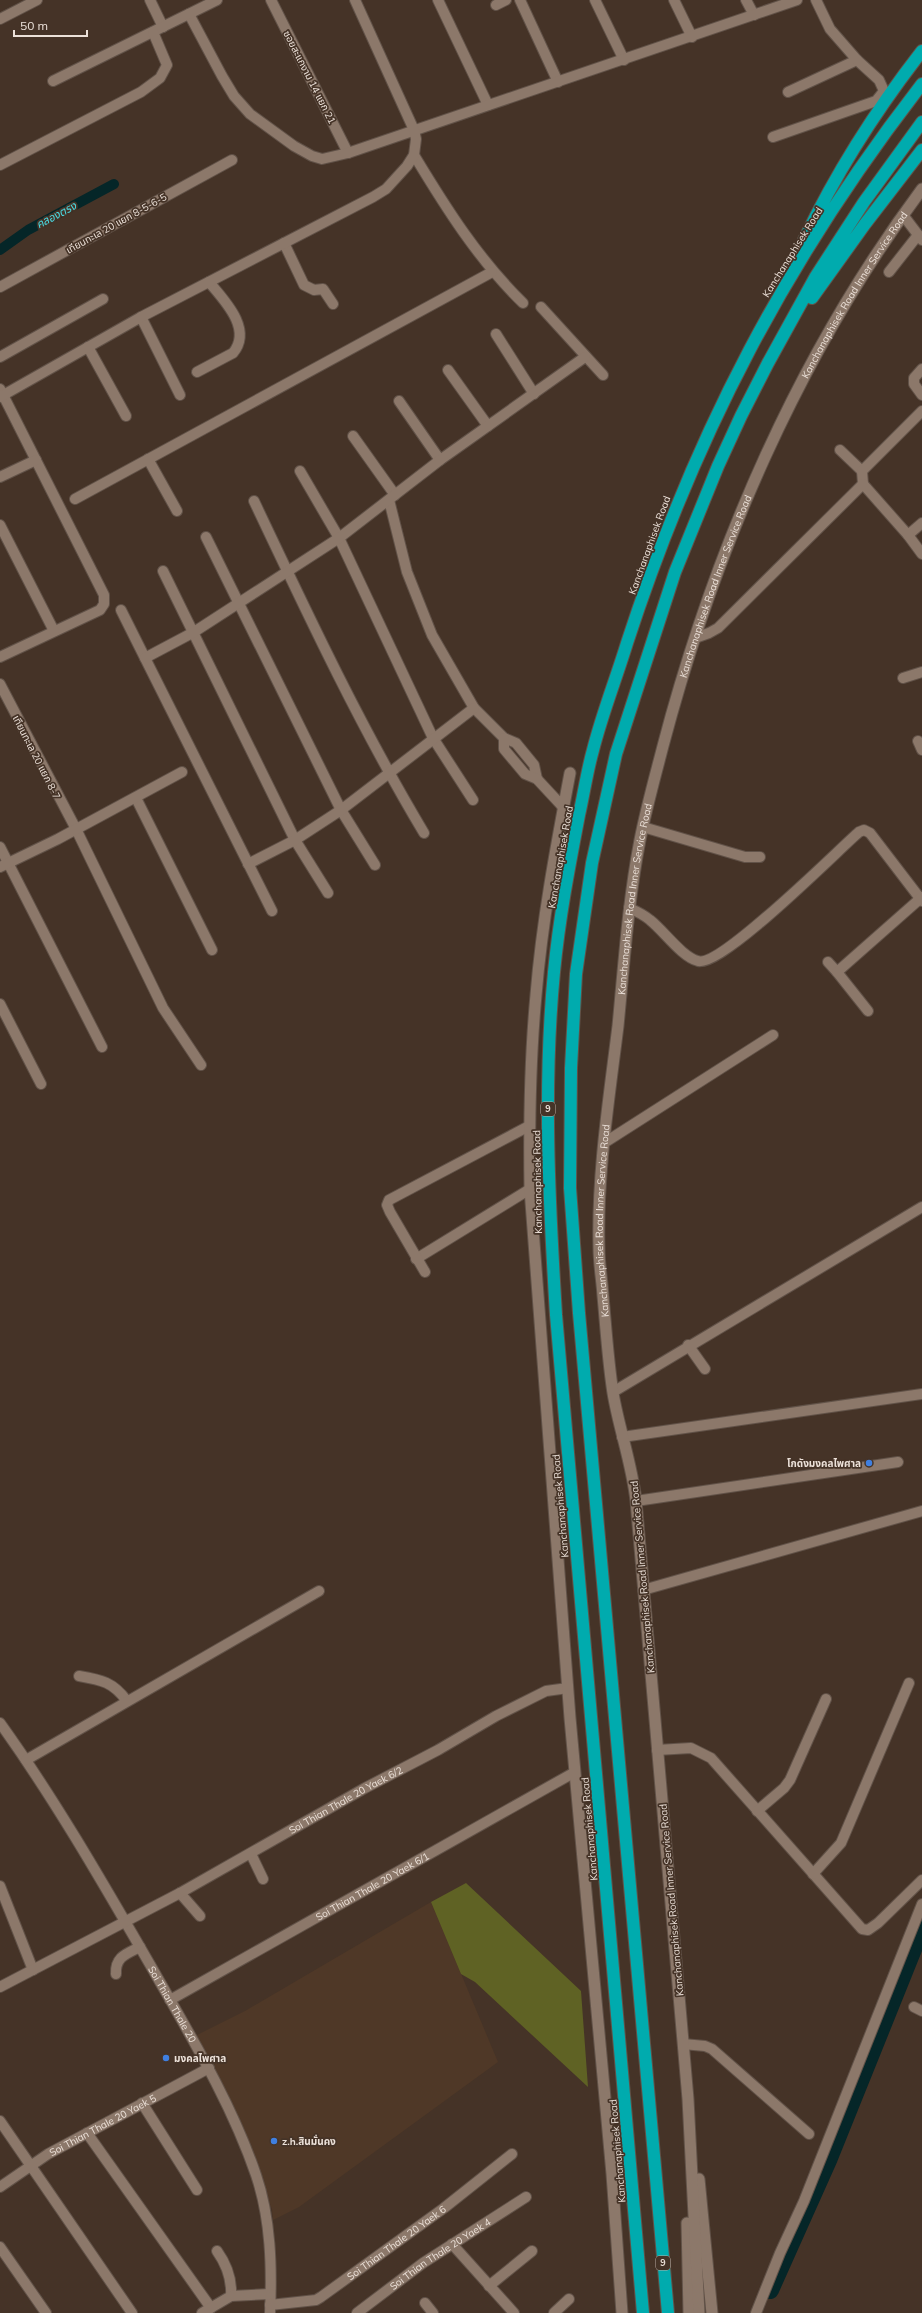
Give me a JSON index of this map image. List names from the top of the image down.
{
  "streets": {
    "highway": ["Kanchanaphisek Road", "9"],
    "main road": ["Kanchanaphisek Road Inner Service Road"],
    "street": [
      "ซอยสะแกงาม 14 แยก 21",
      "เทียนทะเล 20 แยก 8-5-6-5",
      "เทียนทะเล 20 แยก 8-7",
      "Soi Thian Thale 20 Yaek 6/2",
      "Soi Thian Thale 20 Yaek 6/1",
      "Soi Thian Thale 20",
      "Soi Thian Thale 20 Yaek 5",
      "Soi Thian Thale 20 Yaek 6",
      "Soi Thian Thale 20 Yaek 4"
    ]
  },
  "crossings": [
    ["Soi Thian Thale 20 Yaek 6/2", "Soi Thian Thale 20"],
    ["Soi Thian Thale 20 Yaek 6/1", "Soi Thian Thale 20"],
    ["Soi Thian Thale 20", "Soi Thian Thale 20 Yaek 5"],
    ["Soi Thian Thale 20", "Soi Thian Thale 20 Yaek 6"]
  ],
  "water": ["คลองตรง"],
  "places": ["โกดังมงคลไพศาล", "มงคลไพศาล", "z.h.สินมั่นคง"],
  "scale_bar": "50 m"
}
